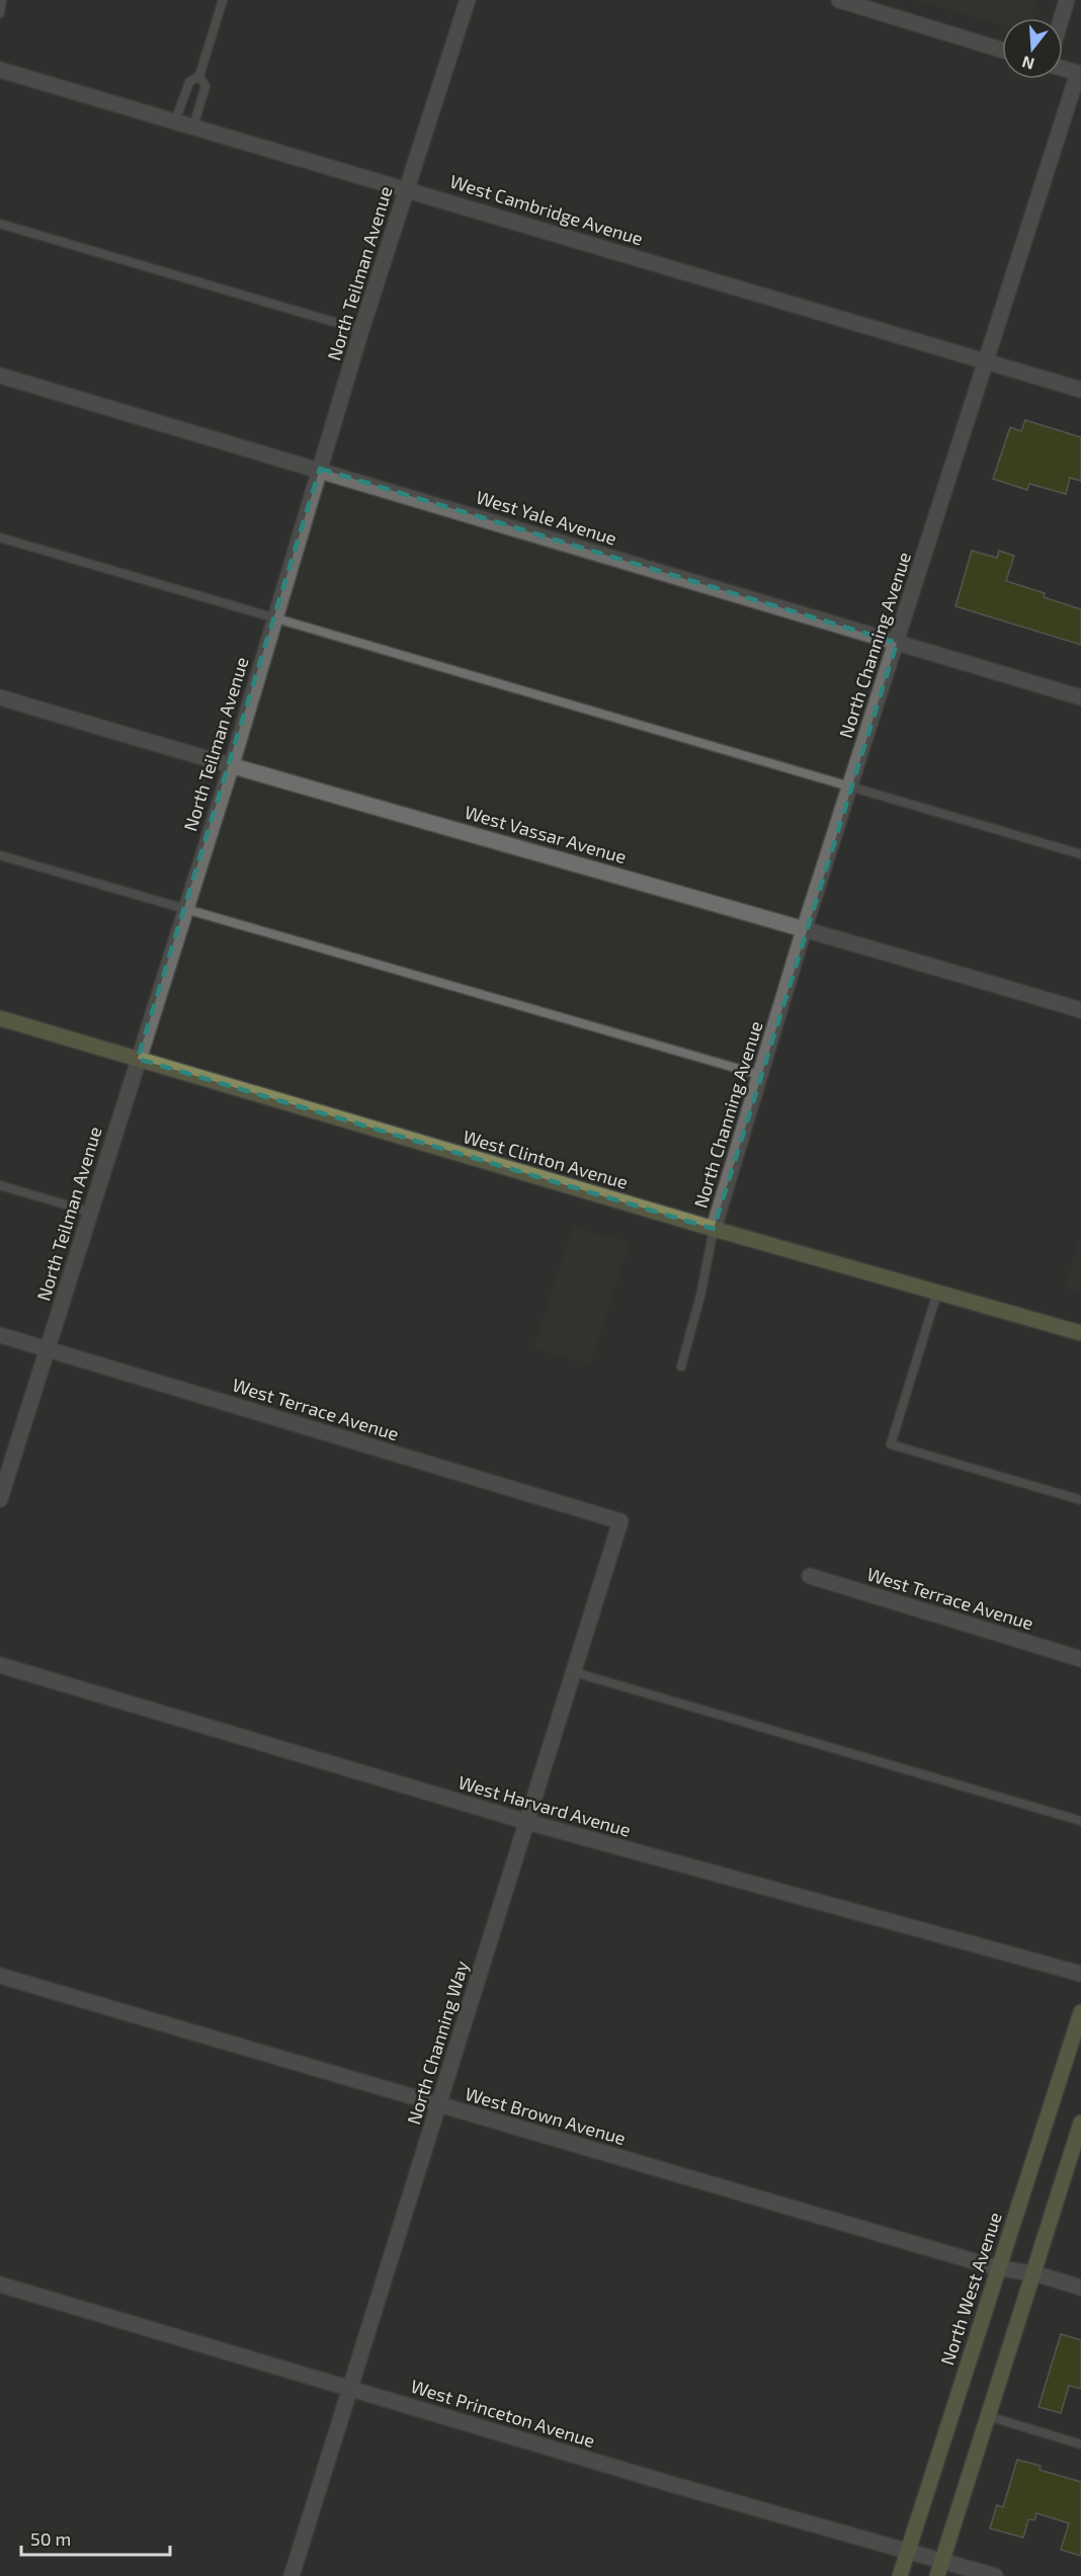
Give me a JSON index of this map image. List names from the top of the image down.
{
  "streets": {
    "main road": ["West Clinton Avenue", "North West Avenue"],
    "street": [
      "West Cambridge Avenue",
      "North Teilman Avenue",
      "West Yale Avenue",
      "North Channing Avenue",
      "West Vassar Avenue",
      "West Terrace Avenue",
      "West Harvard Avenue",
      "North Channing Way",
      "West Brown Avenue",
      "West Princeton Avenue"
    ]
  },
  "crossings": [
    ["West Cambridge Avenue", "North Teilman Avenue"],
    ["West Cambridge Avenue", "North Channing Avenue"],
    ["North Teilman Avenue", "West Yale Avenue"],
    ["North Teilman Avenue", "West Vassar Avenue"],
    ["North Teilman Avenue", "West Clinton Avenue"],
    ["North Teilman Avenue", "West Terrace Avenue"],
    ["West Yale Avenue", "North Channing Avenue"],
    ["North Channing Avenue", "West Vassar Avenue"],
    ["North Channing Avenue", "West Clinton Avenue"],
    ["West Terrace Avenue", "North Channing Way"],
    ["West Harvard Avenue", "North Channing Way"],
    ["North Channing Way", "West Brown Avenue"],
    ["North Channing Way", "West Princeton Avenue"],
    ["West Brown Avenue", "North West Avenue"],
    ["North West Avenue", "West Princeton Avenue"]
  ],
  "scale_bar": "50 m",
  "north": "bottom"
}
